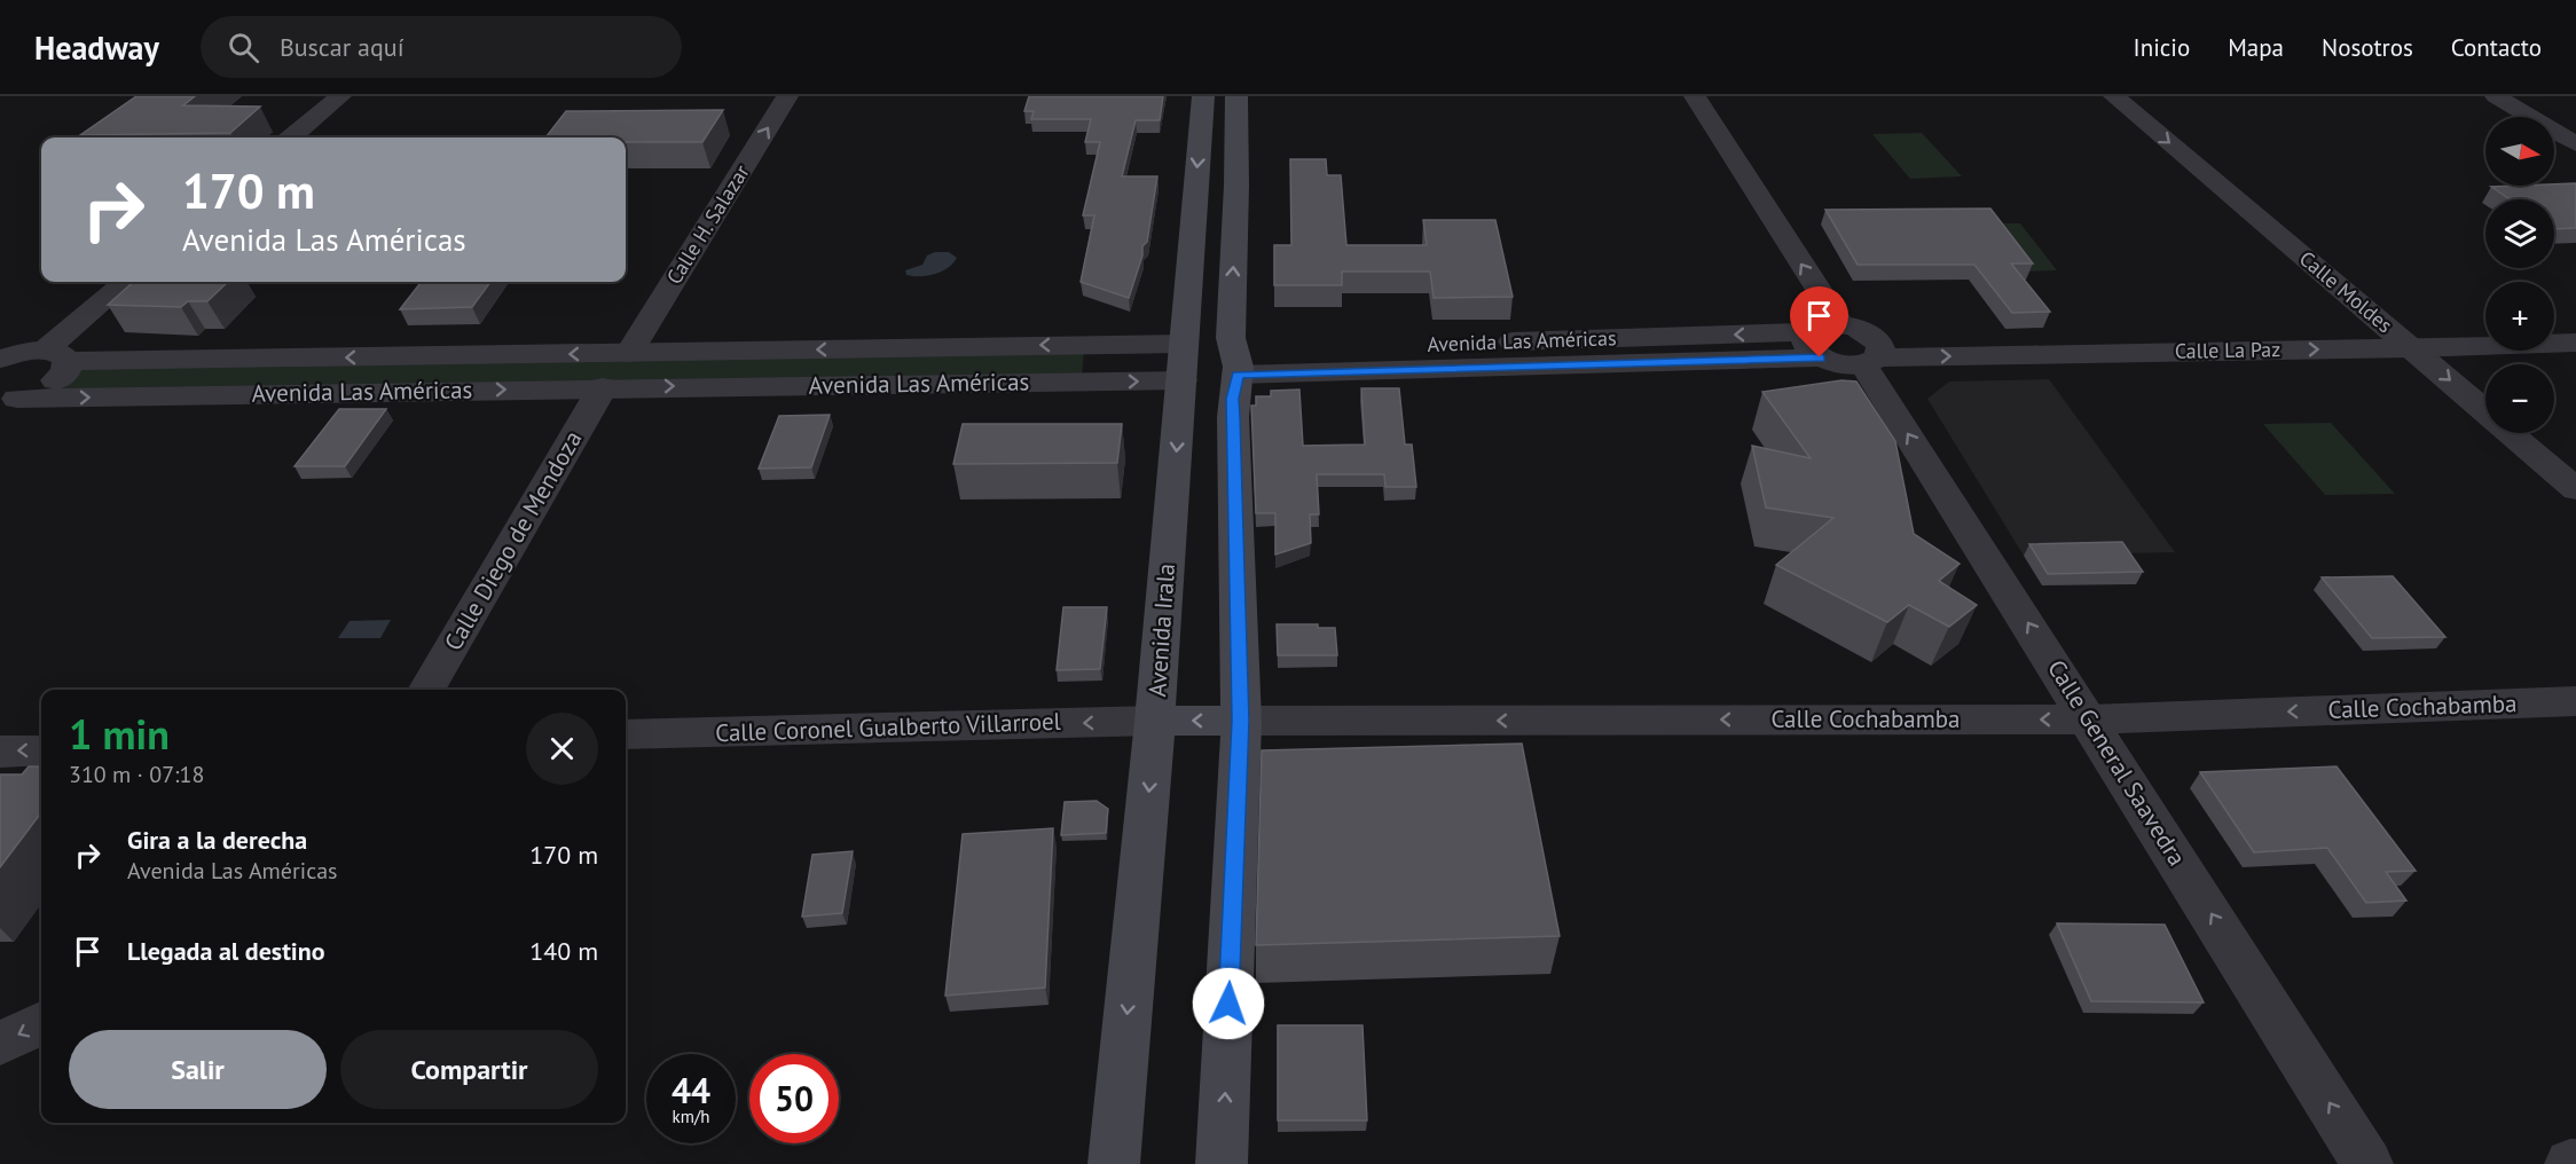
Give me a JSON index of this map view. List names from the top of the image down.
{
  "streets": {
    "main road": ["Avenida Las Américas", "Avenida Irala", "Calle Cochabamba"],
    "street": [
      "Calle H. Salazar",
      "Calle Moldes",
      "Calle La Paz",
      "Calle Diego de Mendoza",
      "Calle Coronel Gualberto Villarroel",
      "Calle General Saavedra"
    ]
  },
  "crossings": [
    ["Calle H. Salazar", "Avenida Las Américas"],
    ["Calle Moldes", "Calle La Paz"],
    ["Avenida Las Américas", "Calle La Paz"],
    ["Avenida Las Américas", "Calle Diego de Mendoza"],
    ["Avenida Las Américas", "Avenida Irala"],
    ["Calle La Paz", "Calle General Saavedra"],
    ["Avenida Irala", "Calle Cochabamba"],
    ["Avenida Irala", "Calle Coronel Gualberto Villarroel"],
    ["Calle Cochabamba", "Calle Coronel Gualberto Villarroel"],
    ["Calle Cochabamba", "Calle General Saavedra"]
  ],
  "one_way": [
    "Calle H. Salazar",
    "Calle Moldes",
    "Calle La Paz",
    "Calle Cochabamba",
    "Calle Coronel Gualberto Villarroel",
    "Calle General Saavedra"
  ],
  "north": "right",
  "page": {
    "header": "Headway",
    "search": "Buscar aquí",
    "nav": [
      "Inicio",
      "Mapa",
      "Nosotros",
      "Contacto"
    ],
    "map_buttons": ["+", "−"],
    "turn": ["170 m", "Avenida Las Américas"],
    "heading": ["1 min", "310 m · 07:18"],
    "list": [
      {
        "name": "Gira a la derecha",
        "note": "Avenida Las Américas",
        "value": "170 m"
      },
      {
        "name": "Llegada al destino",
        "value": "140 m"
      }
    ],
    "buttons": ["Salir", "Compartir"],
    "speed": "44 km/h",
    "limit": "50"
  }
}
